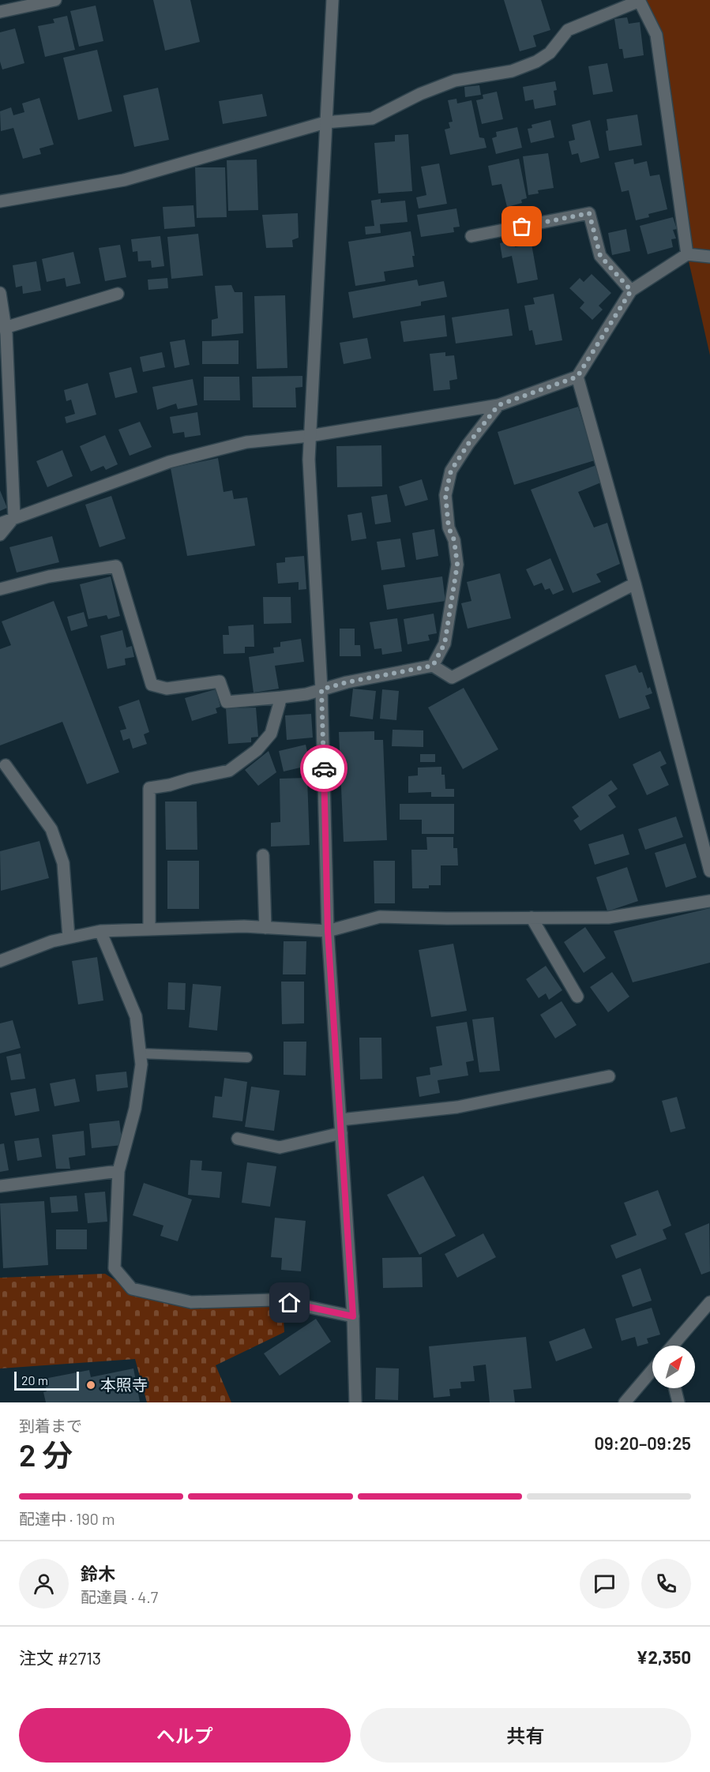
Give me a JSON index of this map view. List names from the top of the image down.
{
  "places": ["本照寺"],
  "scale_bar": "20 m",
  "north": "top right",
  "page": {
    "scale": "20 m",
    "heading": ["2 分", "到着まで", "09:20–09:25"],
    "panel": [
      "鈴木",
      "配達員 · 4.7",
      "注文 #2713",
      "¥2,350"
    ],
    "bar": "配達中 · 190 m",
    "buttons": ["ヘルプ", "共有"]
  }
}
